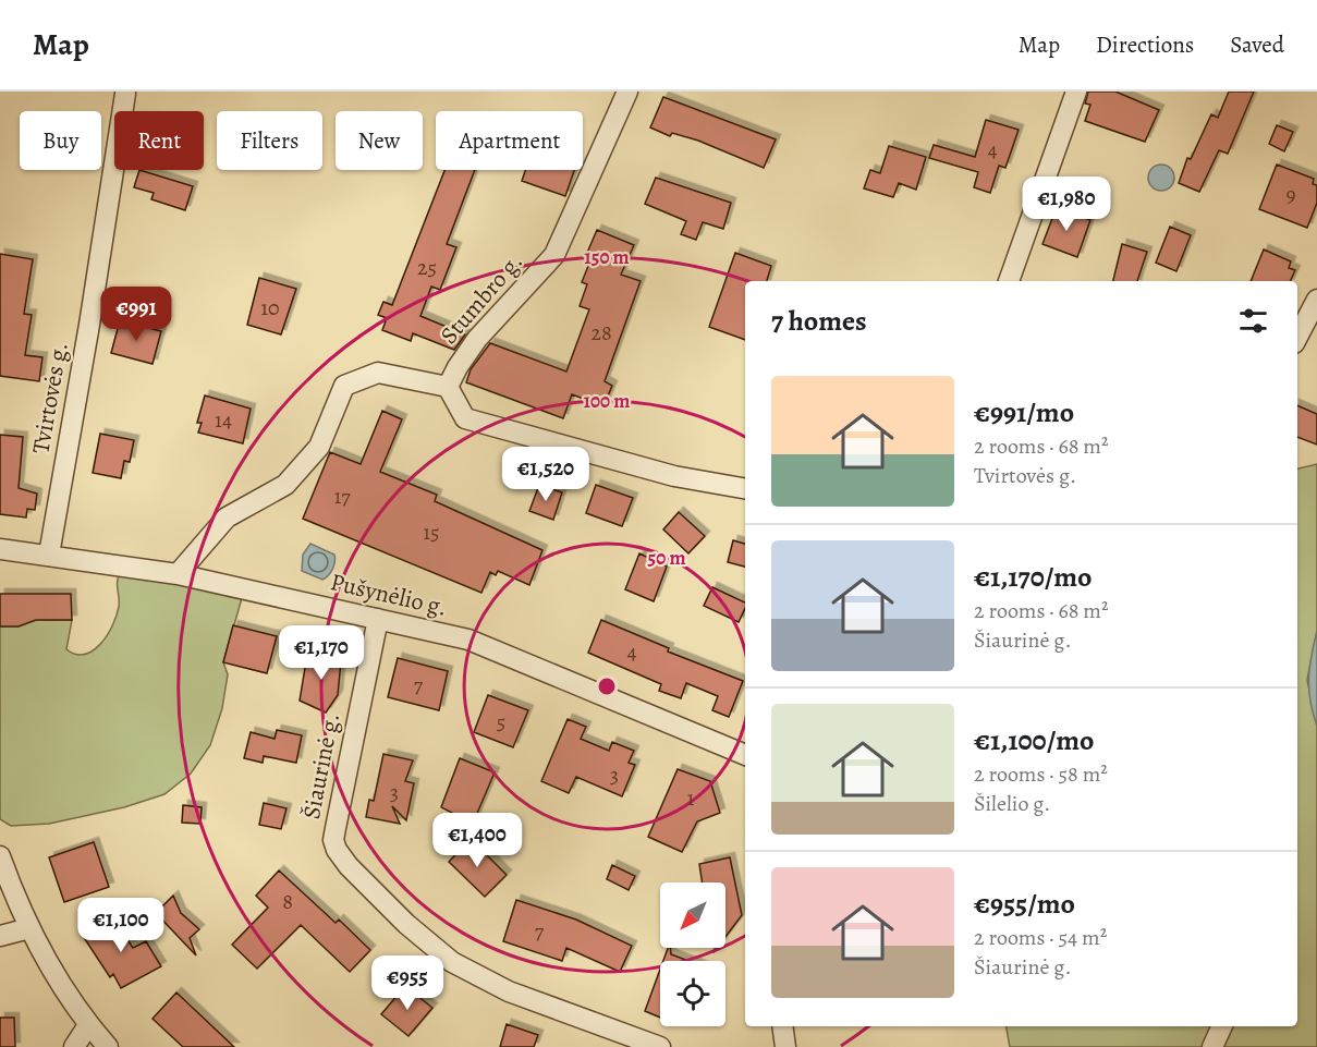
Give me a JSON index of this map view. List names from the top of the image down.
{
  "streets": {
    "street": [
      "Stumbro g.",
      "Tvirtovės g.",
      "Pušynėlio g.",
      "Šiaurinė g."
    ]
  },
  "crossings": [
    ["Tvirtovės g.", "Pušynėlio g."],
    ["Pušynėlio g.", "Šiaurinė g."]
  ],
  "house_numbers": [
    "4",
    "9",
    "25",
    "10",
    "28",
    "14",
    "17",
    "15",
    "4",
    "7",
    "5",
    "3",
    "3",
    "1",
    "8",
    "7"
  ],
  "north": "bottom left",
  "page": {
    "header": "Map",
    "nav": ["Map", "Directions", "Saved"],
    "chip": [
      "Buy",
      "Rent",
      "Filters",
      "New",
      "Apartment"
    ],
    "price": [
      "€1,980",
      "€991",
      "€1,520",
      "€1,170",
      "€1,400",
      "€1,100",
      "€955"
    ],
    "heading": "7 homes",
    "list": [
      {
        "name": "€991/mo",
        "note": "2 rooms · 68 m² · Tvirtovės g."
      },
      {
        "name": "€1,170/mo",
        "note": "2 rooms · 68 m² · Šiaurinė g."
      },
      {
        "name": "€1,100/mo",
        "note": "2 rooms · 58 m² · Šilelio g."
      },
      {
        "name": "€955/mo",
        "note": "2 rooms · 54 m² · Šiaurinė g."
      }
    ]
  },
  "rings": ["150 m", "100 m", "50 m"]
}
